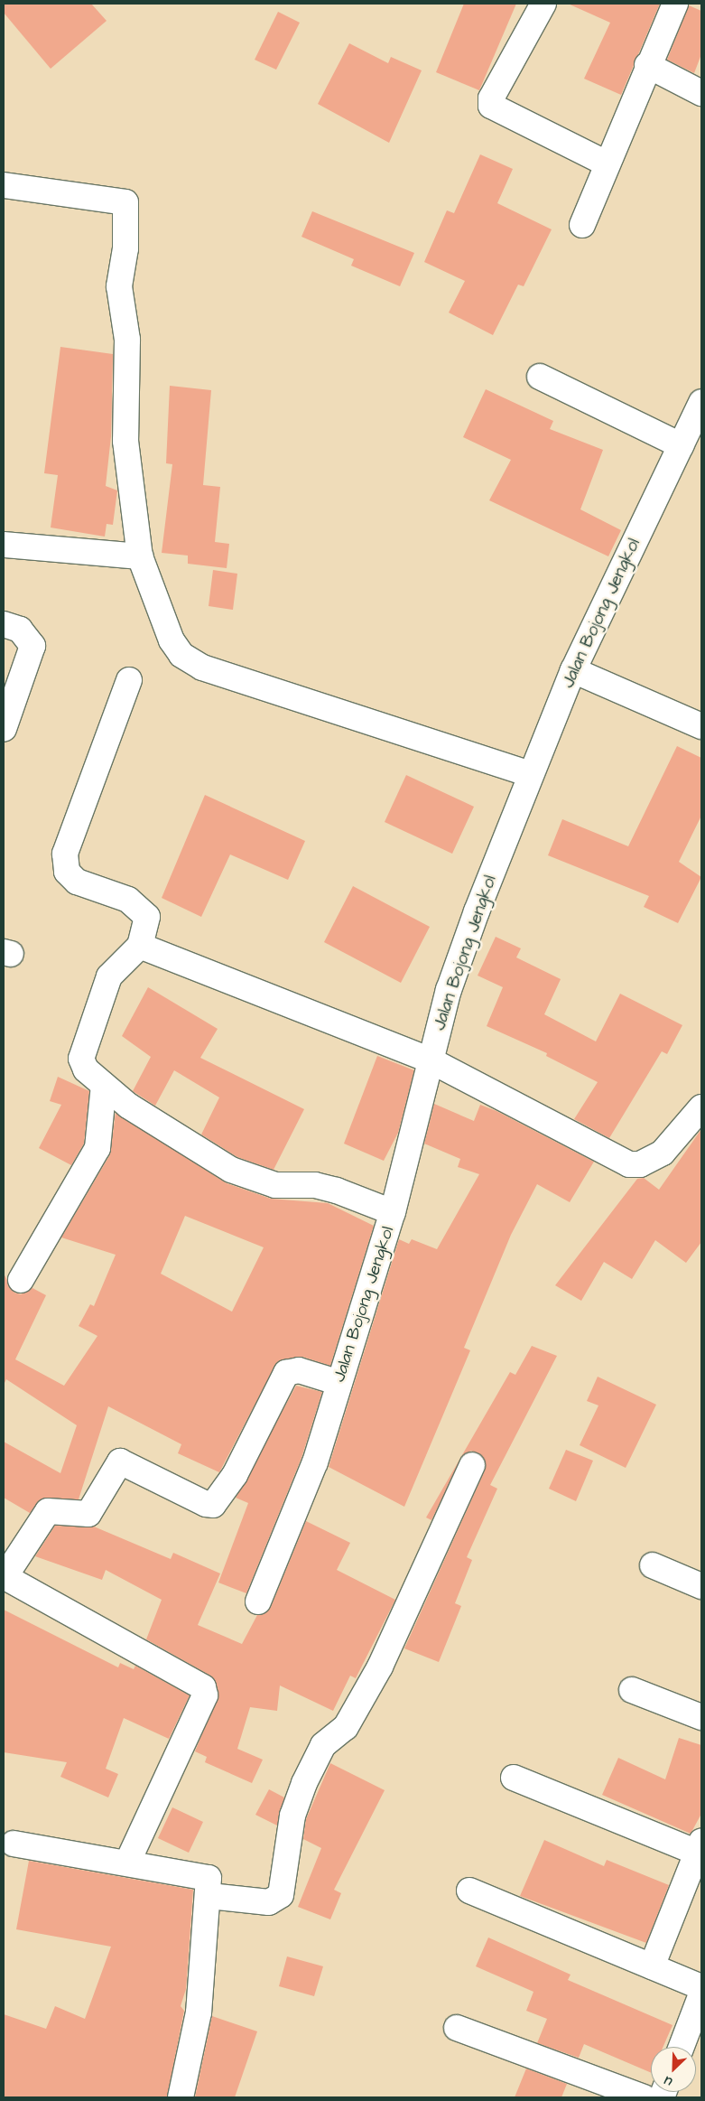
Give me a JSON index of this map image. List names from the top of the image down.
{
  "streets": {
    "street": ["Jalan Bojong Jengkol"]
  },
  "north": "bottom left"
}
